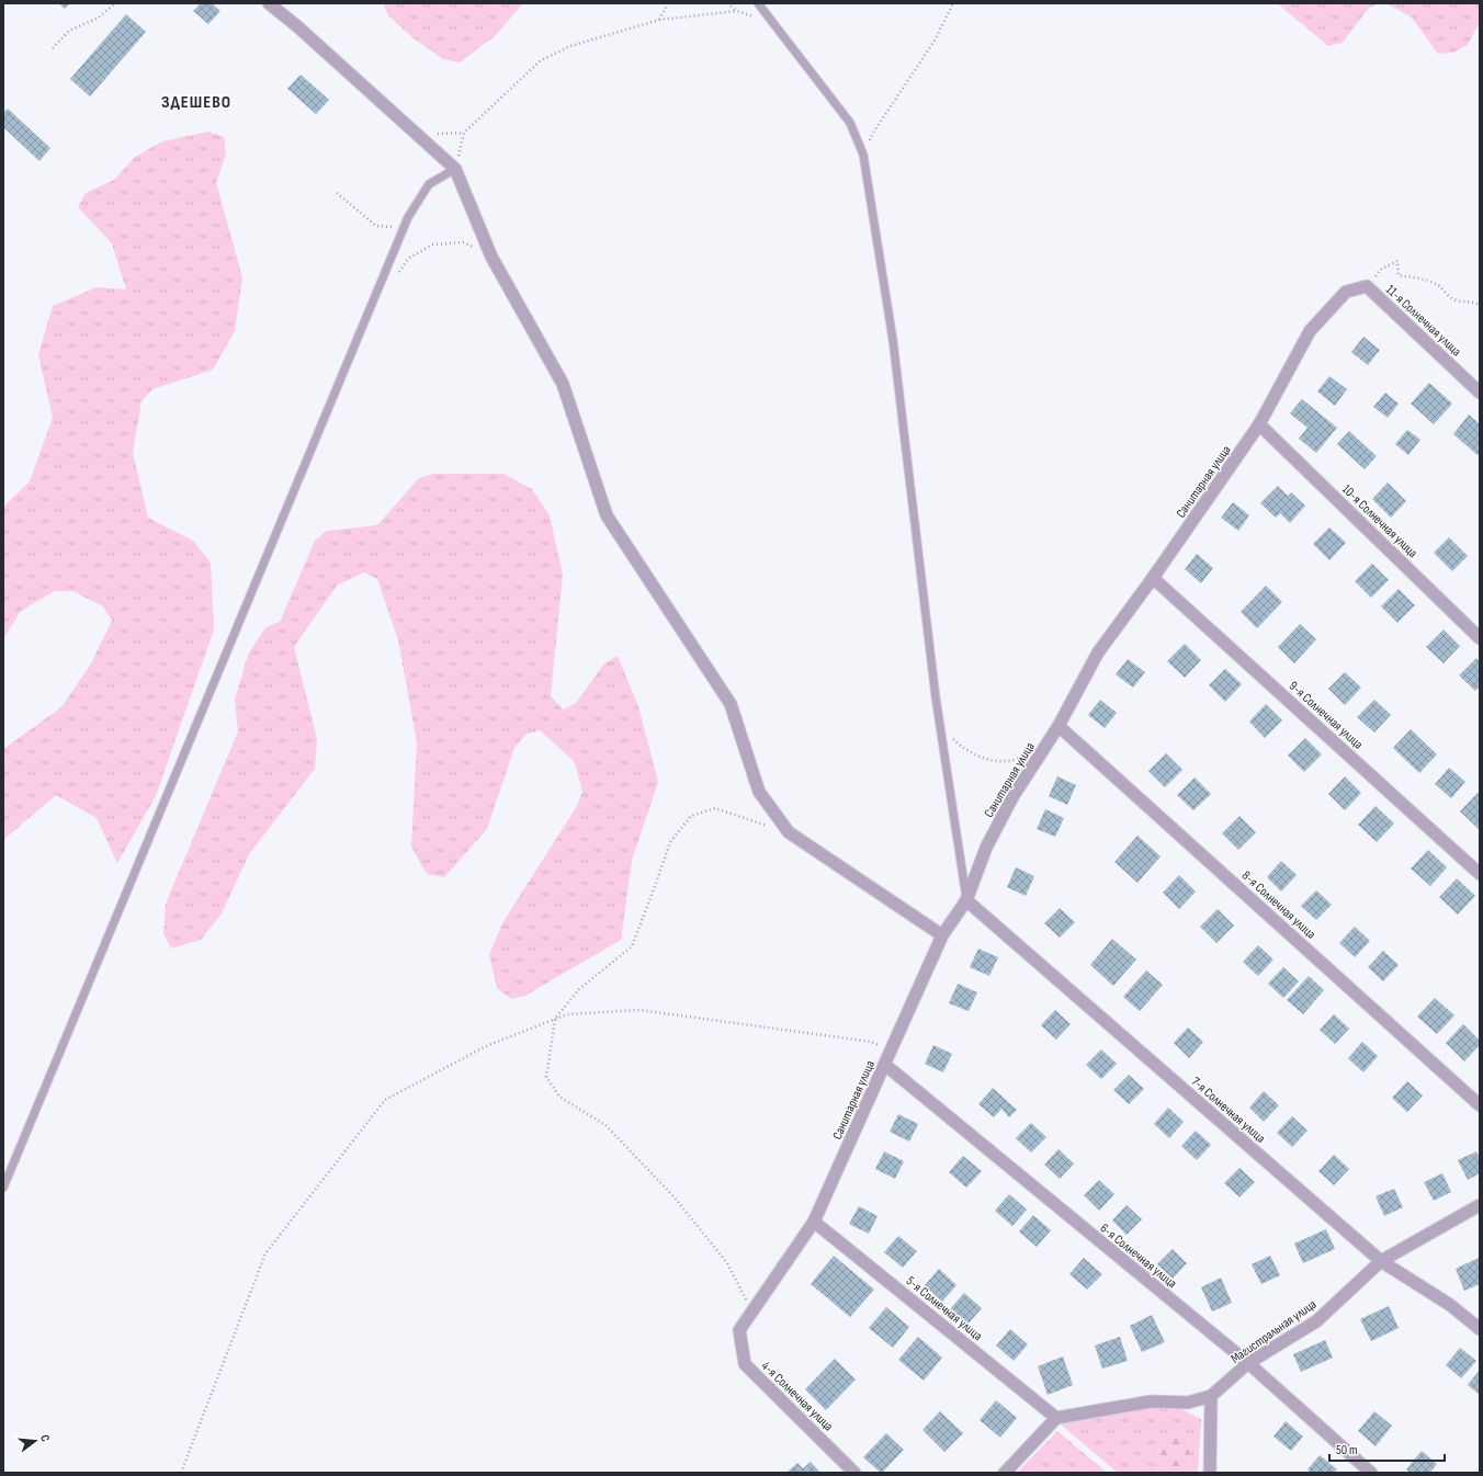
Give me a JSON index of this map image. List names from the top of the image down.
{
  "streets": {
    "street": [
      "11-я Солнечная улица",
      "Санитарная улица",
      "10-я Солнечная улица",
      "9-я Солнечная улица",
      "8-я Солнечная улица",
      "7-я Солнечная улица",
      "6-я Солнечная улица",
      "5-я Солнечная улица",
      "Магистральная улица",
      "4-я Солнечная улица"
    ]
  },
  "crossings": [
    ["11-я Солнечная улица", "Санитарная улица"],
    ["Санитарная улица", "10-я Солнечная улица"],
    ["Санитарная улица", "9-я Солнечная улица"],
    ["Санитарная улица", "8-я Солнечная улица"],
    ["Санитарная улица", "7-я Солнечная улица"],
    ["Санитарная улица", "6-я Солнечная улица"],
    ["Санитарная улица", "5-я Солнечная улица"],
    ["Санитарная улица", "4-я Солнечная улица"],
    ["7-я Солнечная улица", "Магистральная улица"],
    ["6-я Солнечная улица", "Магистральная улица"],
    ["5-я Солнечная улица", "Магистральная улица"]
  ],
  "districts": ["ЗДЕШЕВО"],
  "scale_bar": "50 m",
  "north": "right"
}
